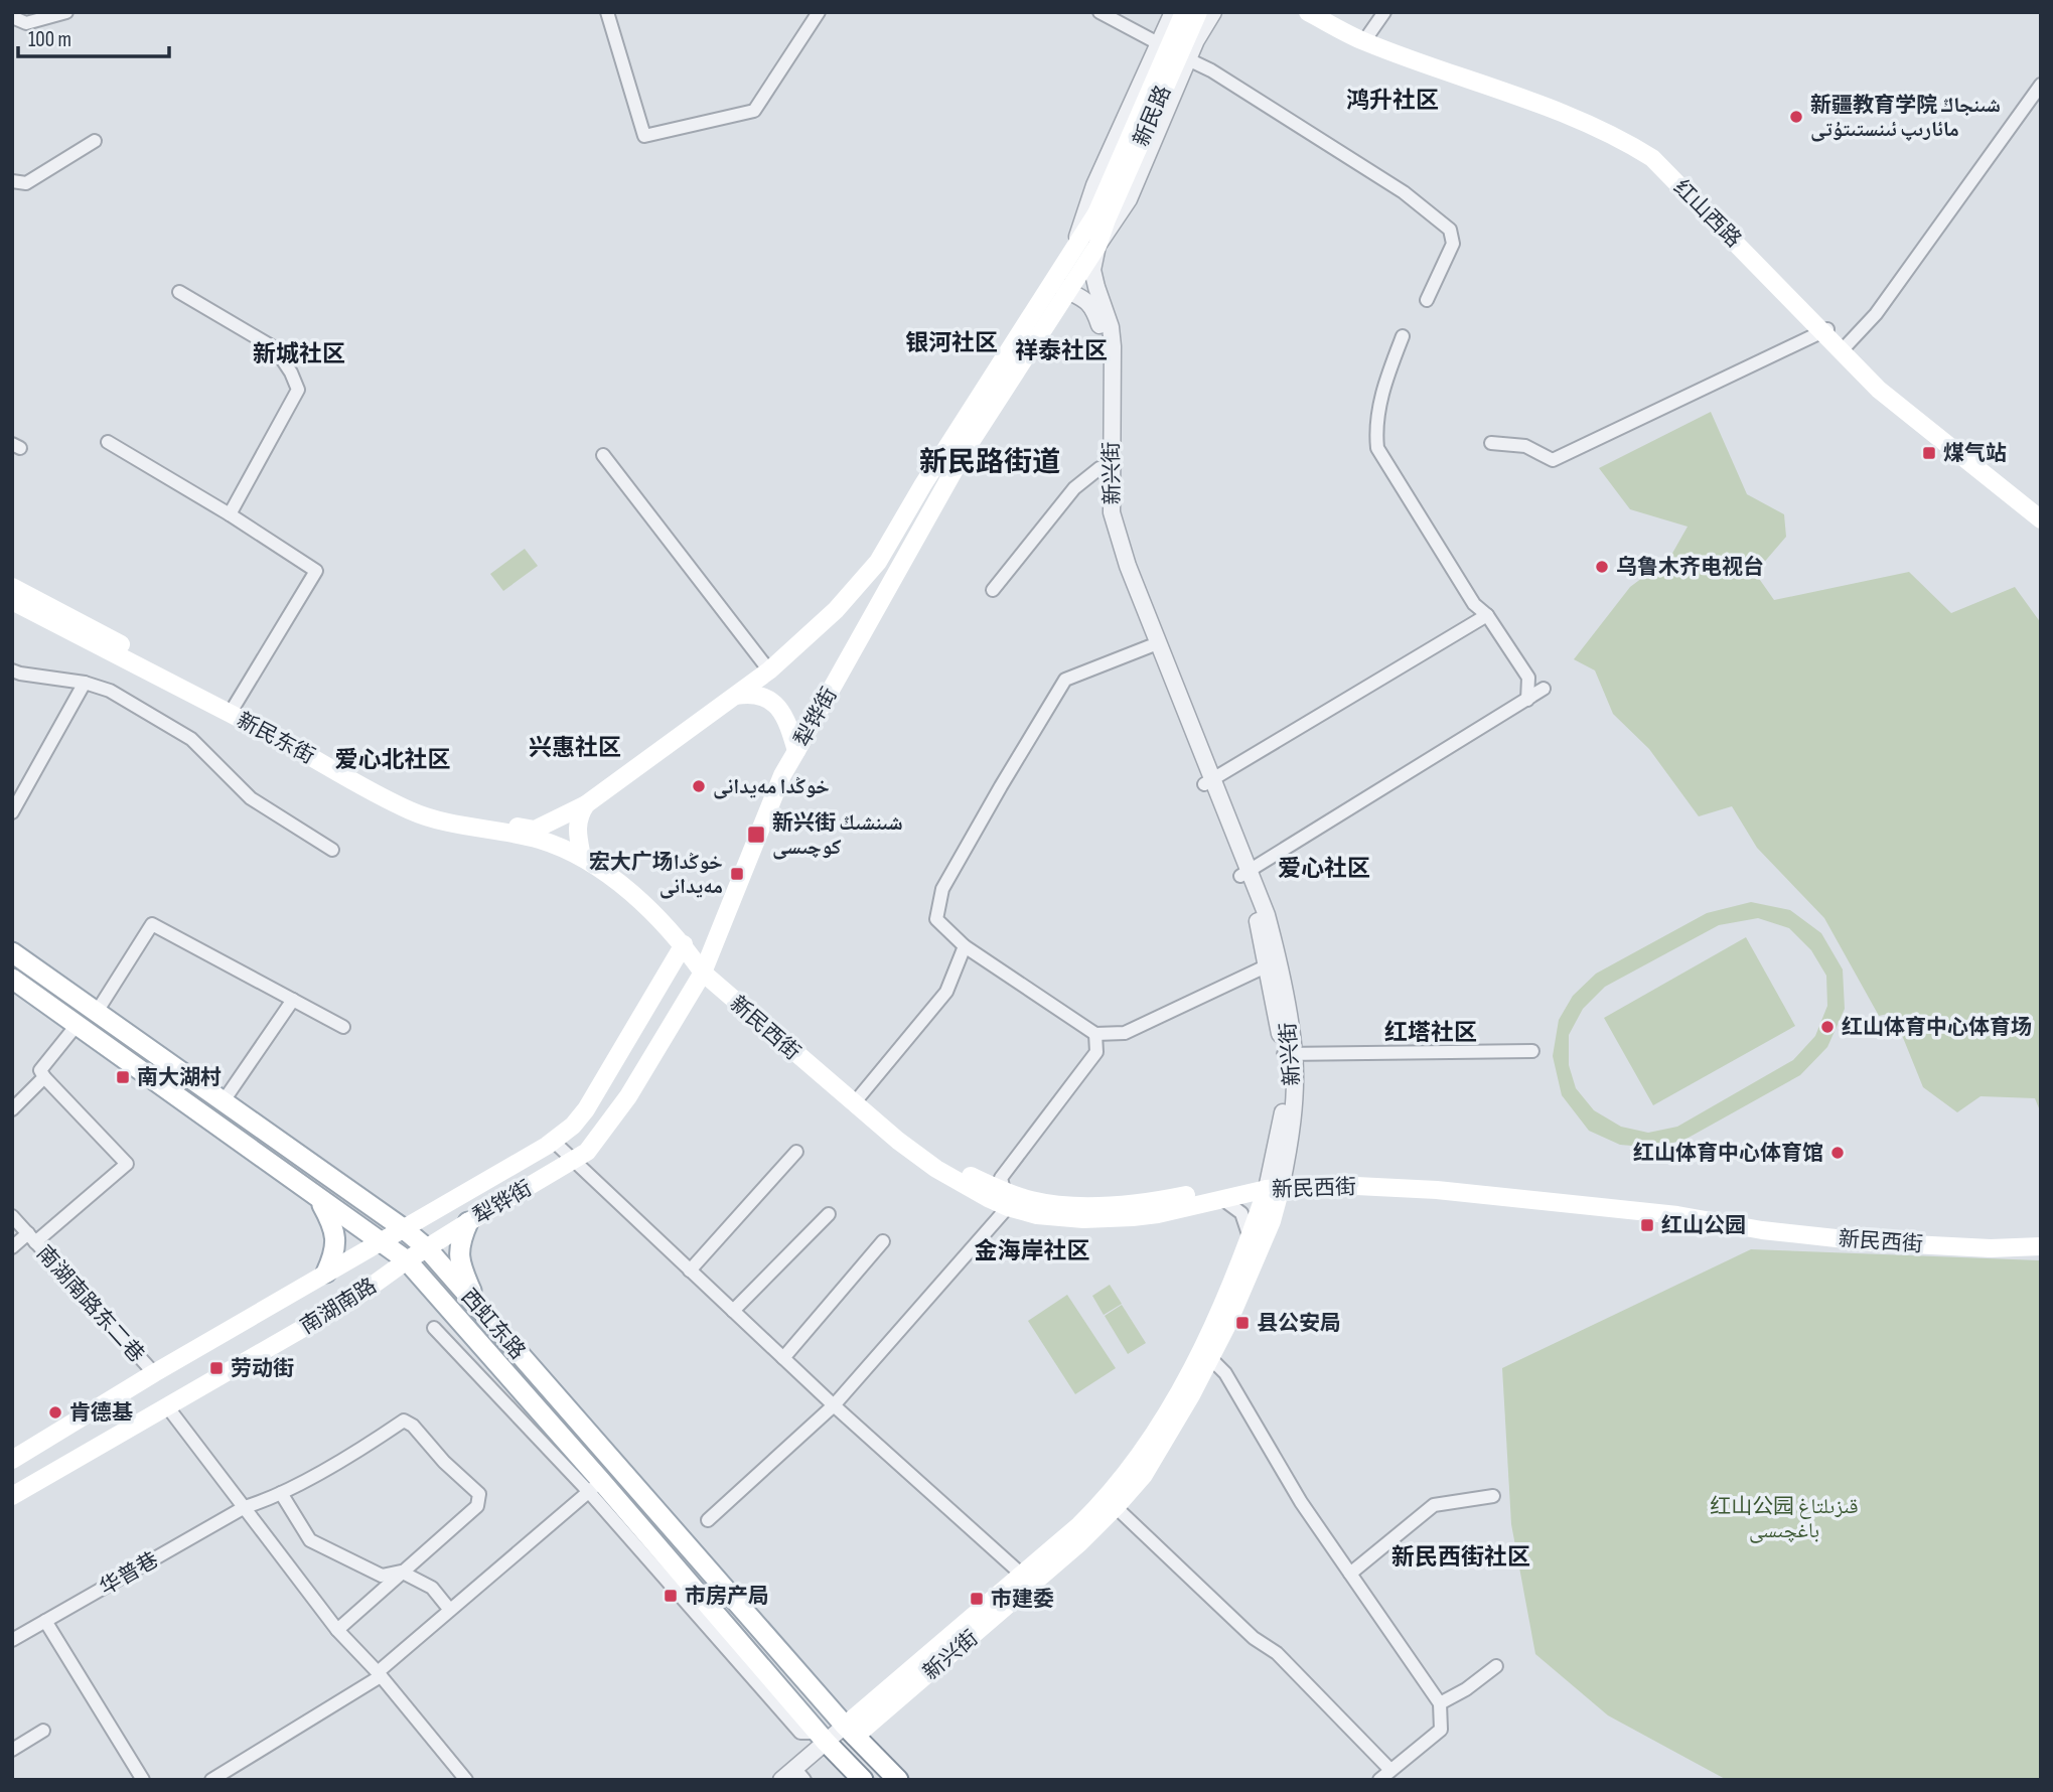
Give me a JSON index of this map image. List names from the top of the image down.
{
  "streets": {
    "main road": [
      "新民路",
      "红山西路",
      "新兴街",
      "犁铧街",
      "新民东街",
      "新民西街",
      "南湖南路",
      "西虹东路"
    ],
    "street": ["南湖南路东二巷", "华普巷"]
  },
  "crossings": [
    ["新民路", "犁铧街"],
    ["新兴街", "犁铧街"],
    ["新兴街", "新民西街"],
    ["新兴街", "西虹东路"],
    ["犁铧街", "新民东街"],
    ["犁铧街", "新民西街"],
    ["犁铧街", "南湖南路"],
    ["犁铧街", "西虹东路"],
    ["新民东街", "新民西街"],
    ["南湖南路东二巷", "南湖南路"],
    ["南湖南路", "西虹东路"]
  ],
  "districts": [
    "鸿升社区",
    "银河社区",
    "祥泰社区",
    "新城社区",
    "新民路街道",
    "兴惠社区",
    "爱心北社区",
    "爱心社区",
    "红塔社区",
    "金海岸社区",
    "新民西街社区"
  ],
  "parks": ["红山公园 قىزىلتاغ باغچىسى"],
  "places": {
    "other": [
      "新疆教育学院 شىنجاڭ مائارىپ ئىنستىتۇتى",
      "乌鲁木齐电视台",
      "خوڭدا مەيدانى",
      "红山体育中心体育场",
      "红山体育中心体育馆",
      "肯德基"
    ],
    "transit": [
      "煤气站",
      "新兴街 شىنشىڭ كوچىسى",
      "宏大广场خوڭدا مەيدانى",
      "南大湖村",
      "红山公园",
      "县公安局",
      "劳动街",
      "市房产局",
      "市建委"
    ]
  },
  "scale_bar": "100 m"
}
